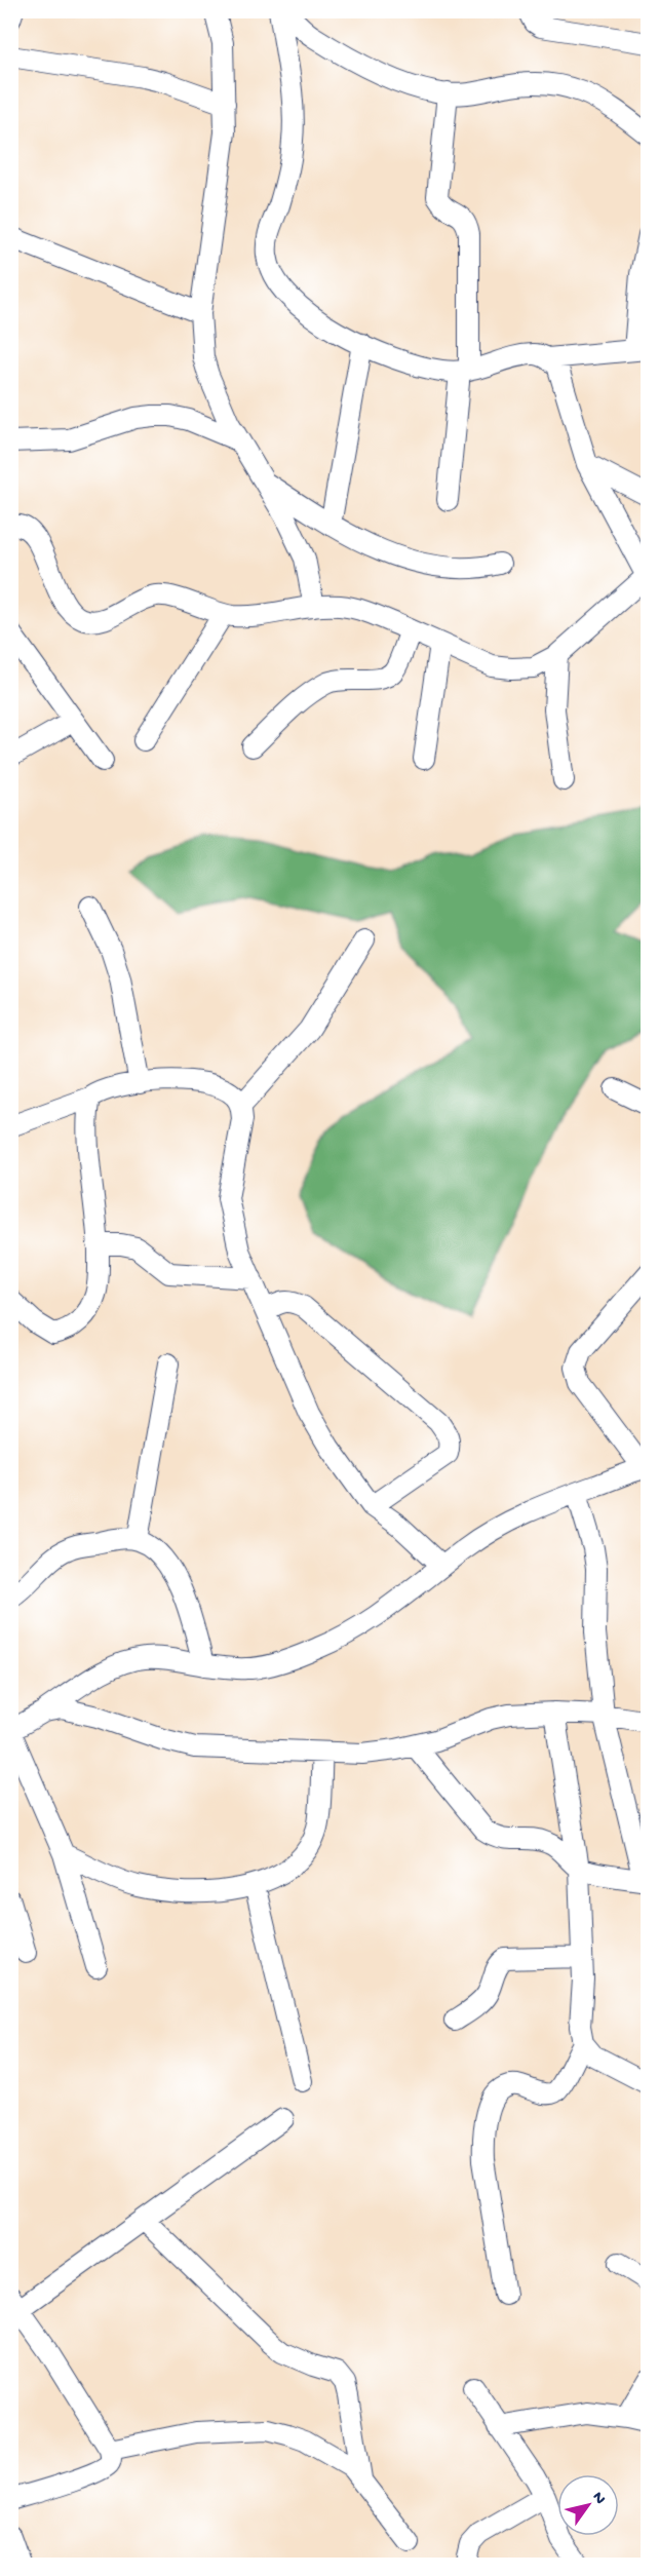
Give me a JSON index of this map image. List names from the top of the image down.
{
  "north": "top right"
}
